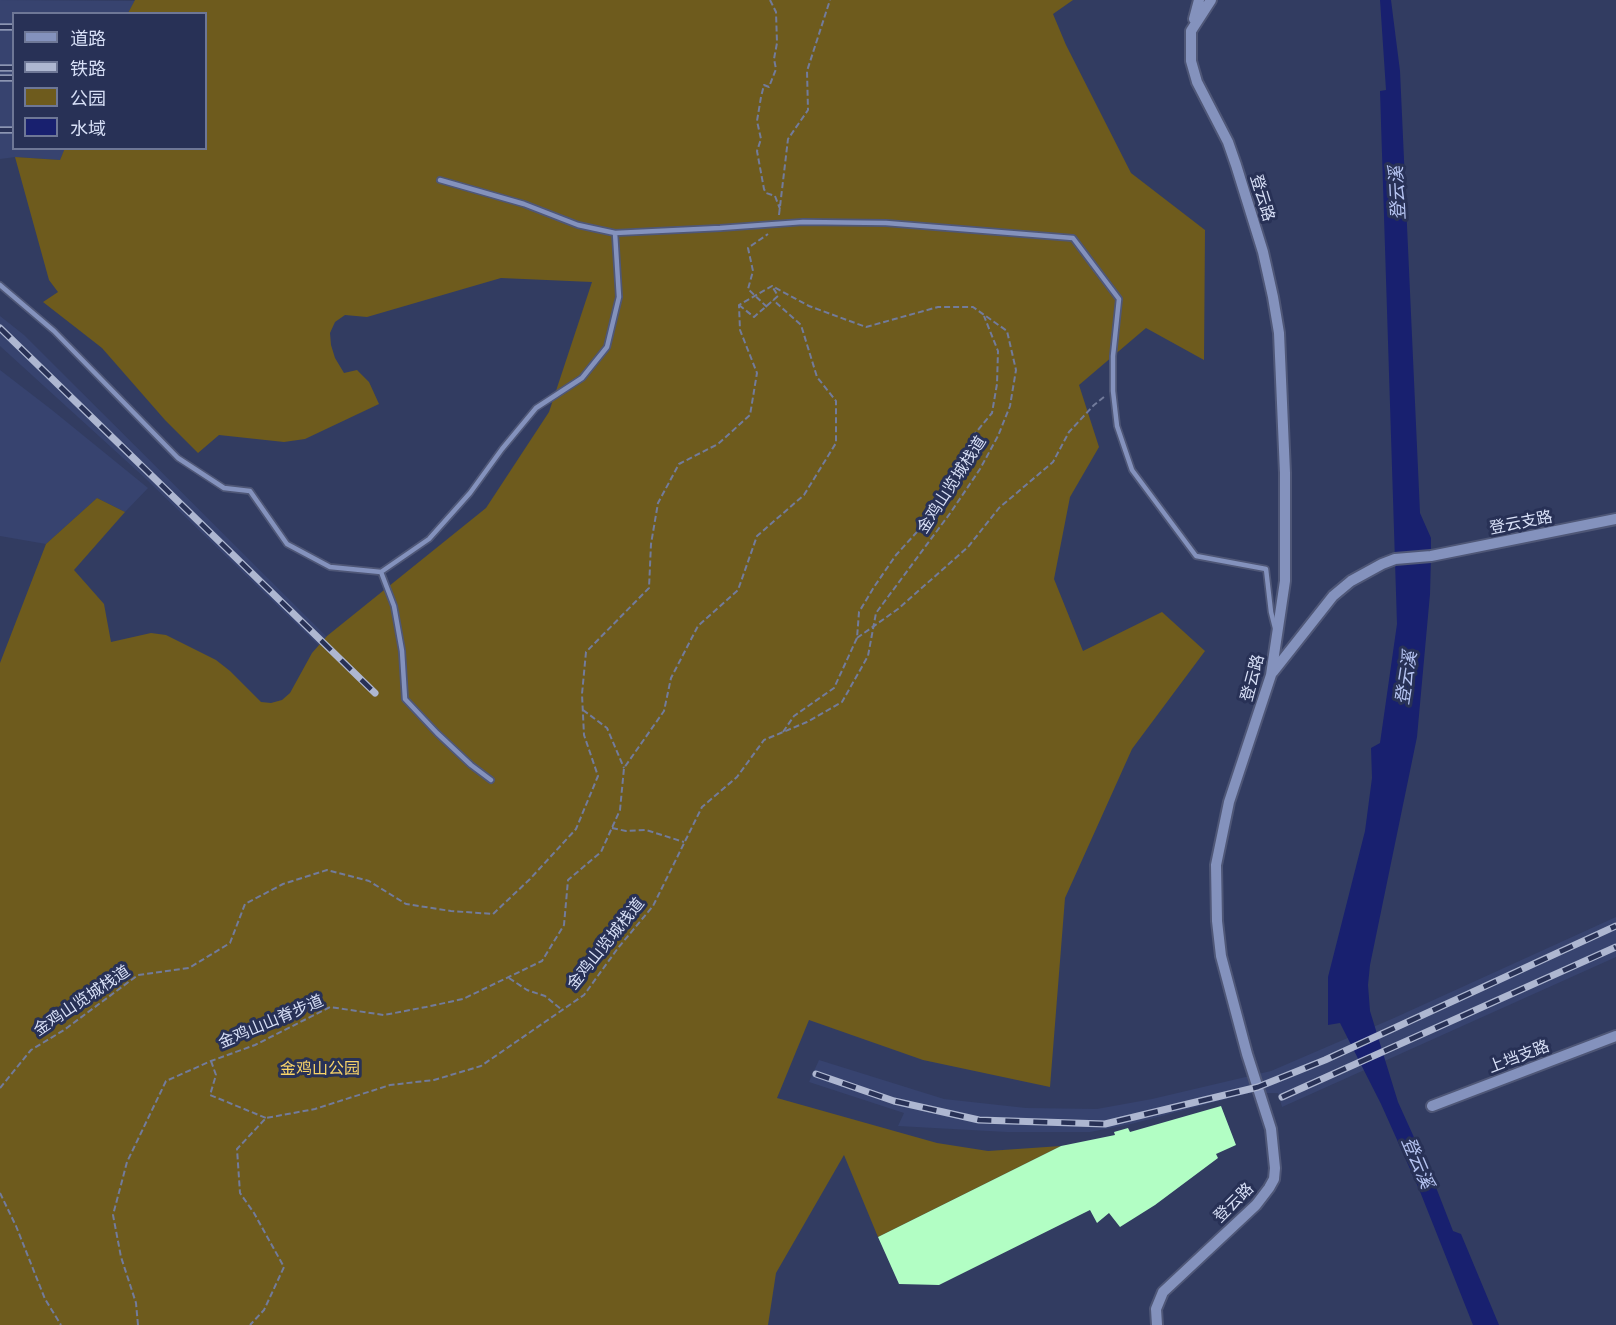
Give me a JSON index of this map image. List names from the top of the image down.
{
  "streets": {
    "street": ["登云路", "登云支路", "上垱支路"],
    "path": ["金鸡山览城栈道", "金鸡山山脊步道"]
  },
  "crossings": [
    ["登云路", "登云支路"]
  ],
  "water": ["登云溪"],
  "parks": ["金鸡山公园"],
  "legend": [
    "道路",
    "铁路",
    "公园",
    "水域"
  ]
}
